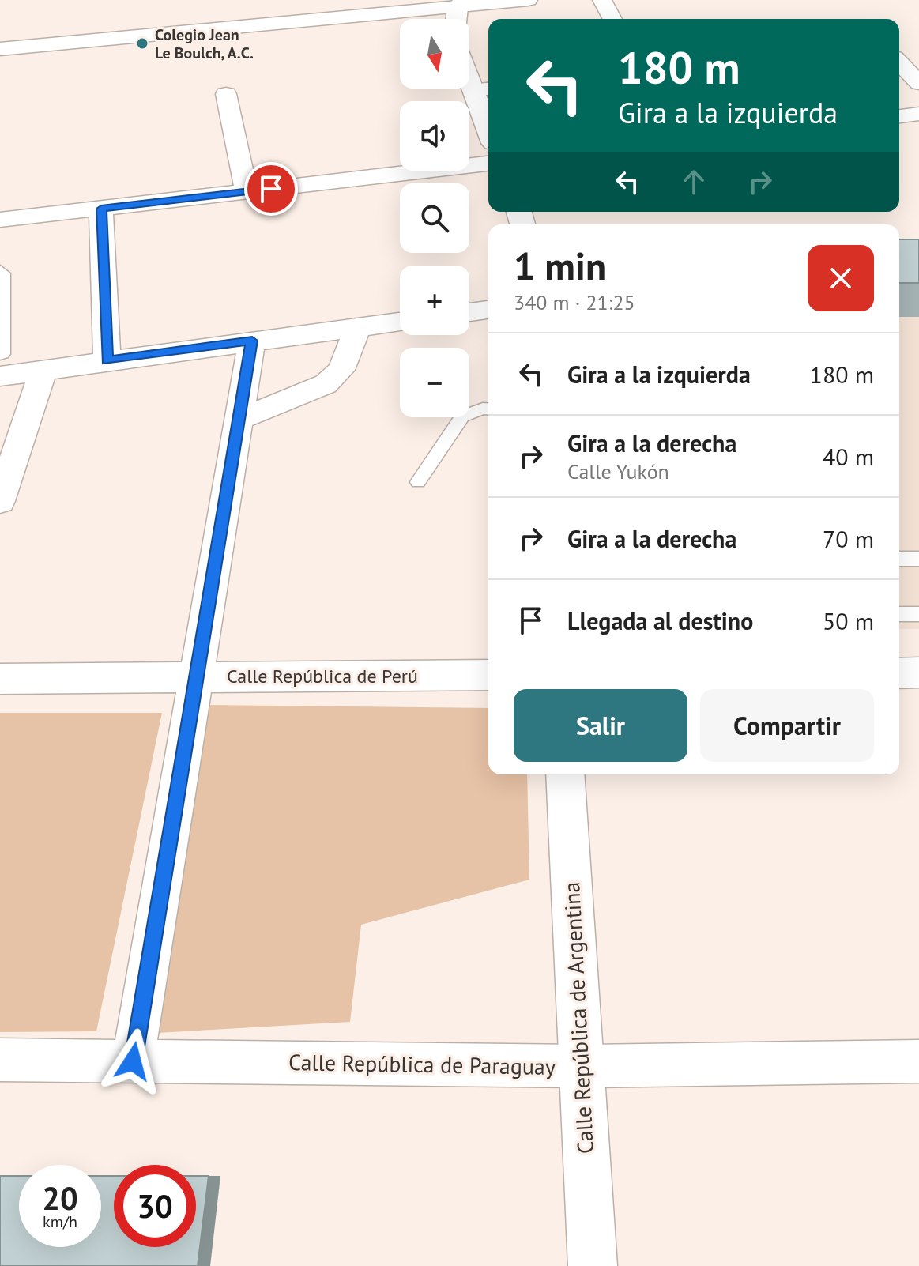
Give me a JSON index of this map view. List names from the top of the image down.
{
  "streets": {
    "street": ["Calle República de Perú", "Calle República de Argentina", "Calle República de Paraguay"]
  },
  "crossings": [
    ["Calle República de Argentina", "Calle República de Paraguay"]
  ],
  "places": ["Colegio Jean Le Boulch, A.C."],
  "north": "bottom",
  "page": {
    "map_buttons": ["+", "−"],
    "turn": ["180 m", "Gira a la izquierda"],
    "heading": ["1 min", "340 m · 21:25"],
    "list": [
      {
        "name": "Gira a la izquierda",
        "value": "180 m"
      },
      {
        "name": "Gira a la derecha",
        "note": "Calle Yukón",
        "value": "40 m"
      },
      {
        "name": "Gira a la derecha",
        "value": "70 m"
      },
      {
        "name": "Llegada al destino",
        "value": "50 m"
      }
    ],
    "buttons": ["Salir", "Compartir"],
    "speed": "20 km/h",
    "limit": "30"
  }
}
